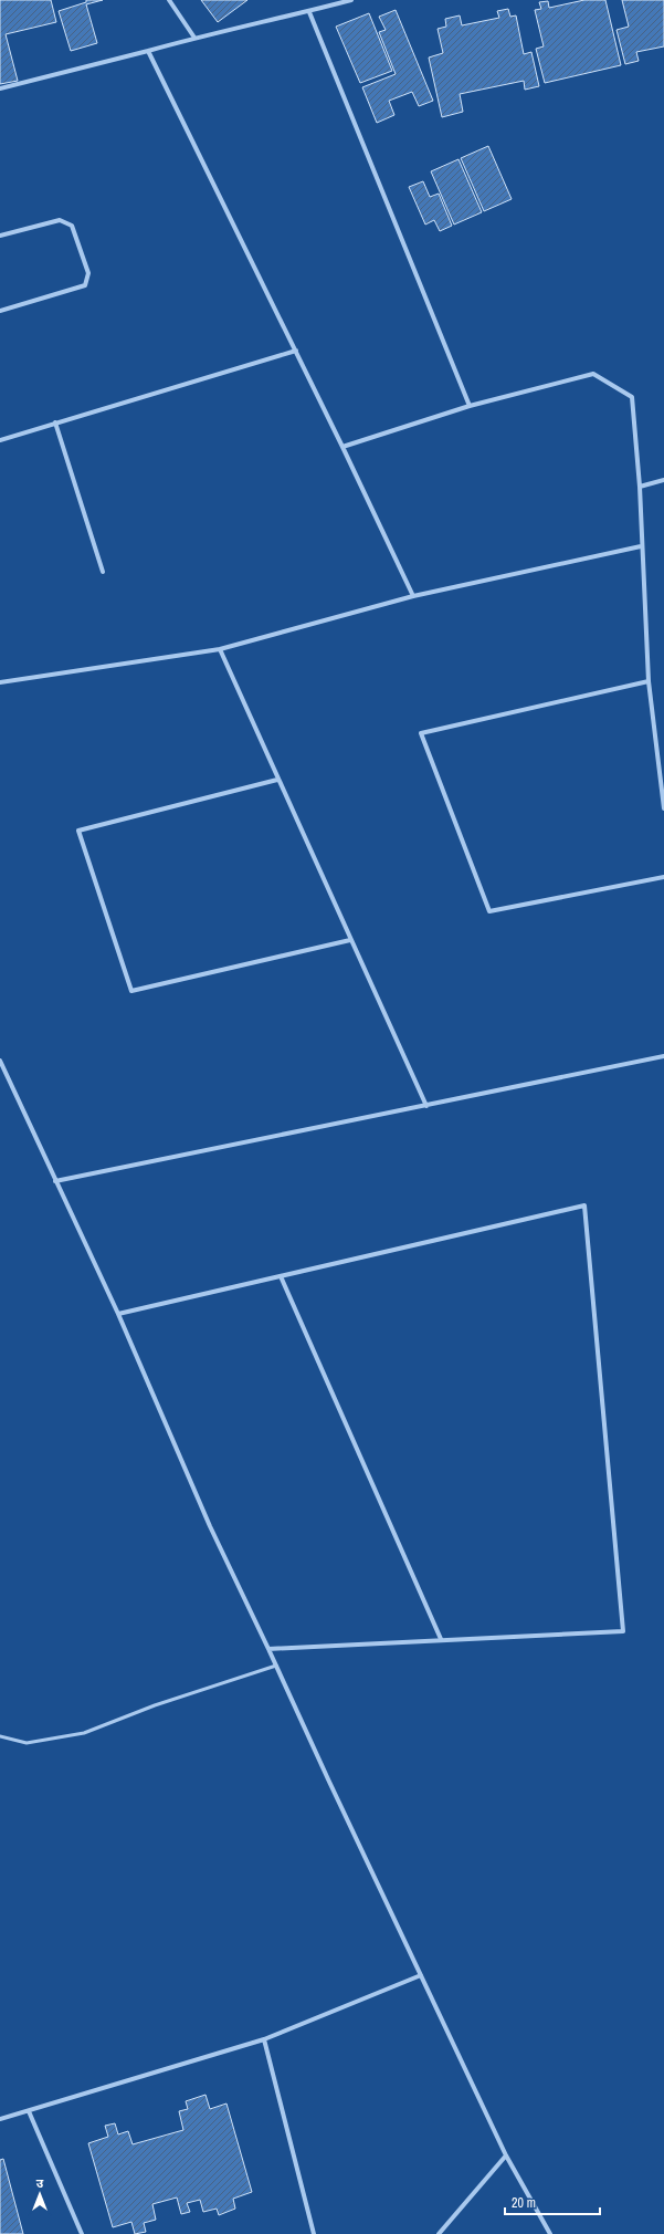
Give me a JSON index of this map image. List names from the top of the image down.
{
  "scale_bar": "20 m",
  "north": "top"
}
